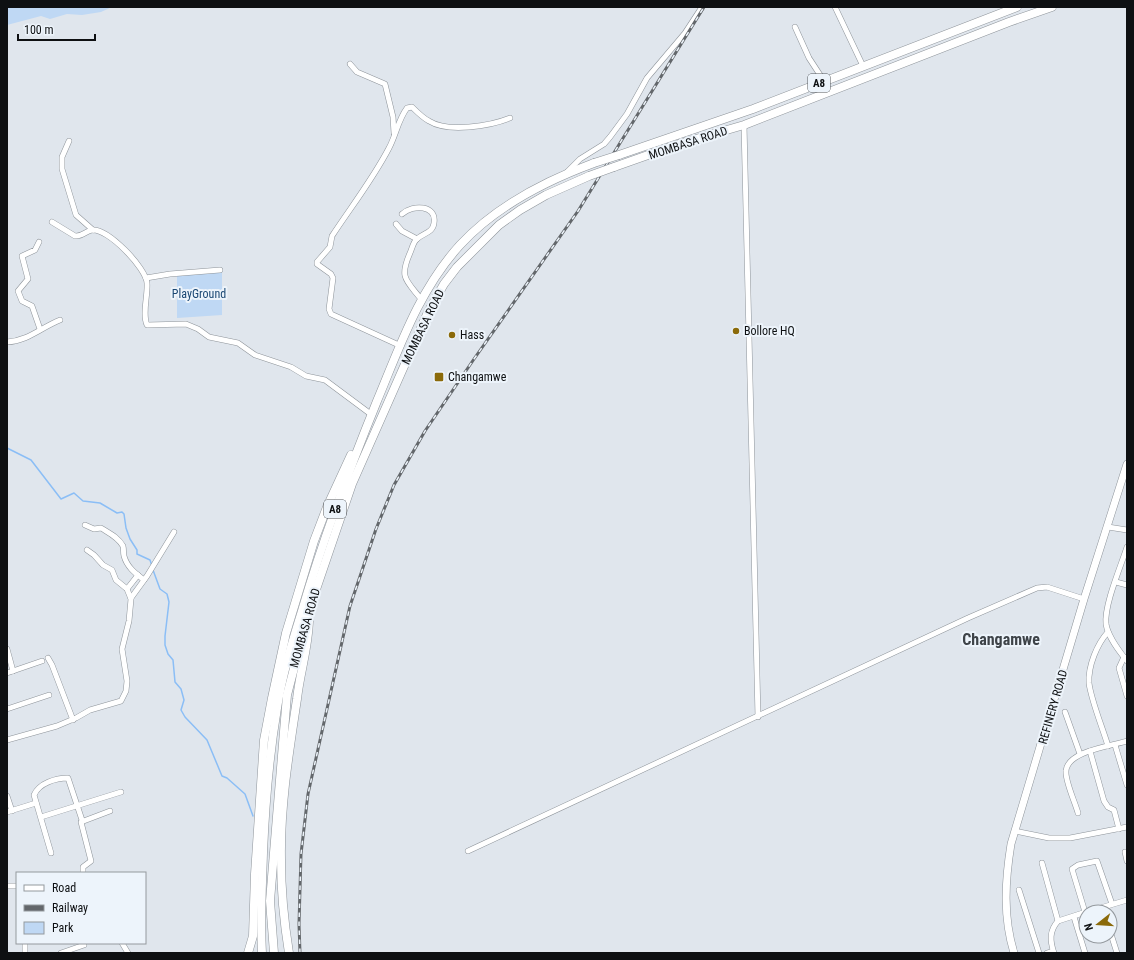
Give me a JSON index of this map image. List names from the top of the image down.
{
  "streets": {
    "highway": ["A8", "MOMBASA ROAD"],
    "main road": ["REFINERY ROAD"]
  },
  "districts": ["Changamwe"],
  "parks": ["PlayGround"],
  "places": {
    "other": ["Bollore HQ", "Hass"],
    "transit": ["Changamwe"]
  },
  "legend": ["Road", "Railway", "Park"],
  "scale_bar": "100 m",
  "north": "left"
}
